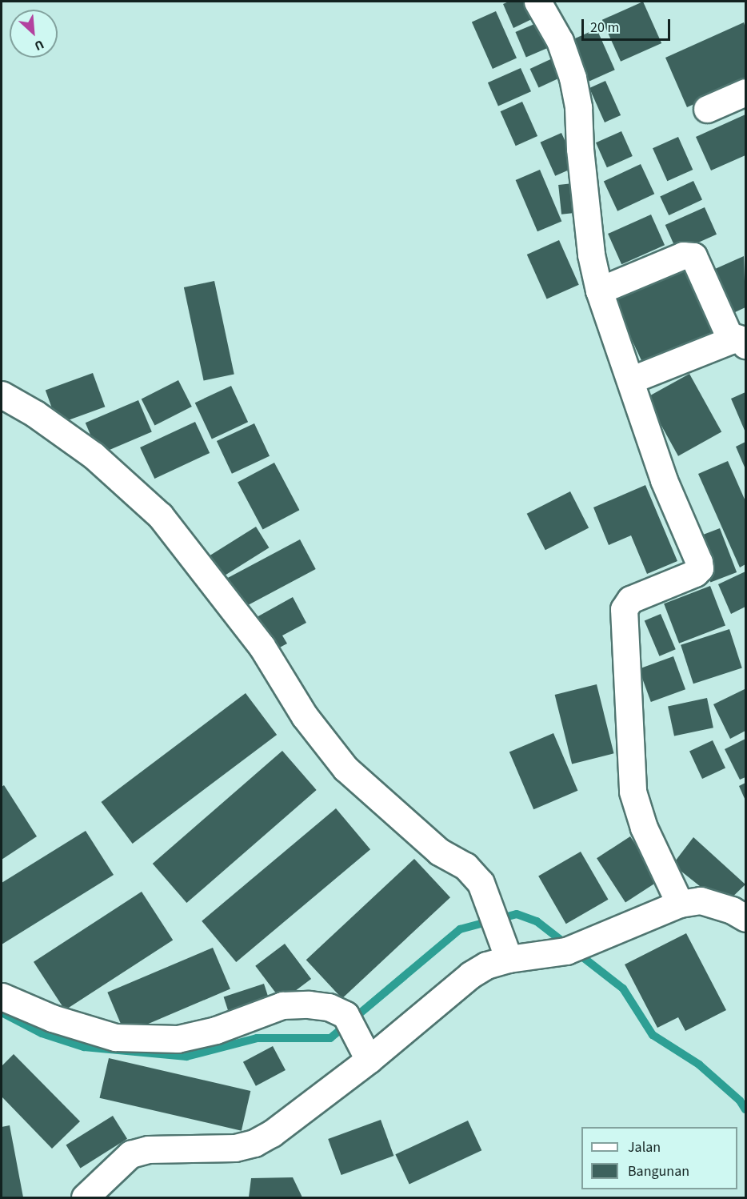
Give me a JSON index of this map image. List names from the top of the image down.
{
  "legend": ["Jalan", "Bangunan"],
  "scale_bar": "20 m",
  "north": "bottom right"
}
